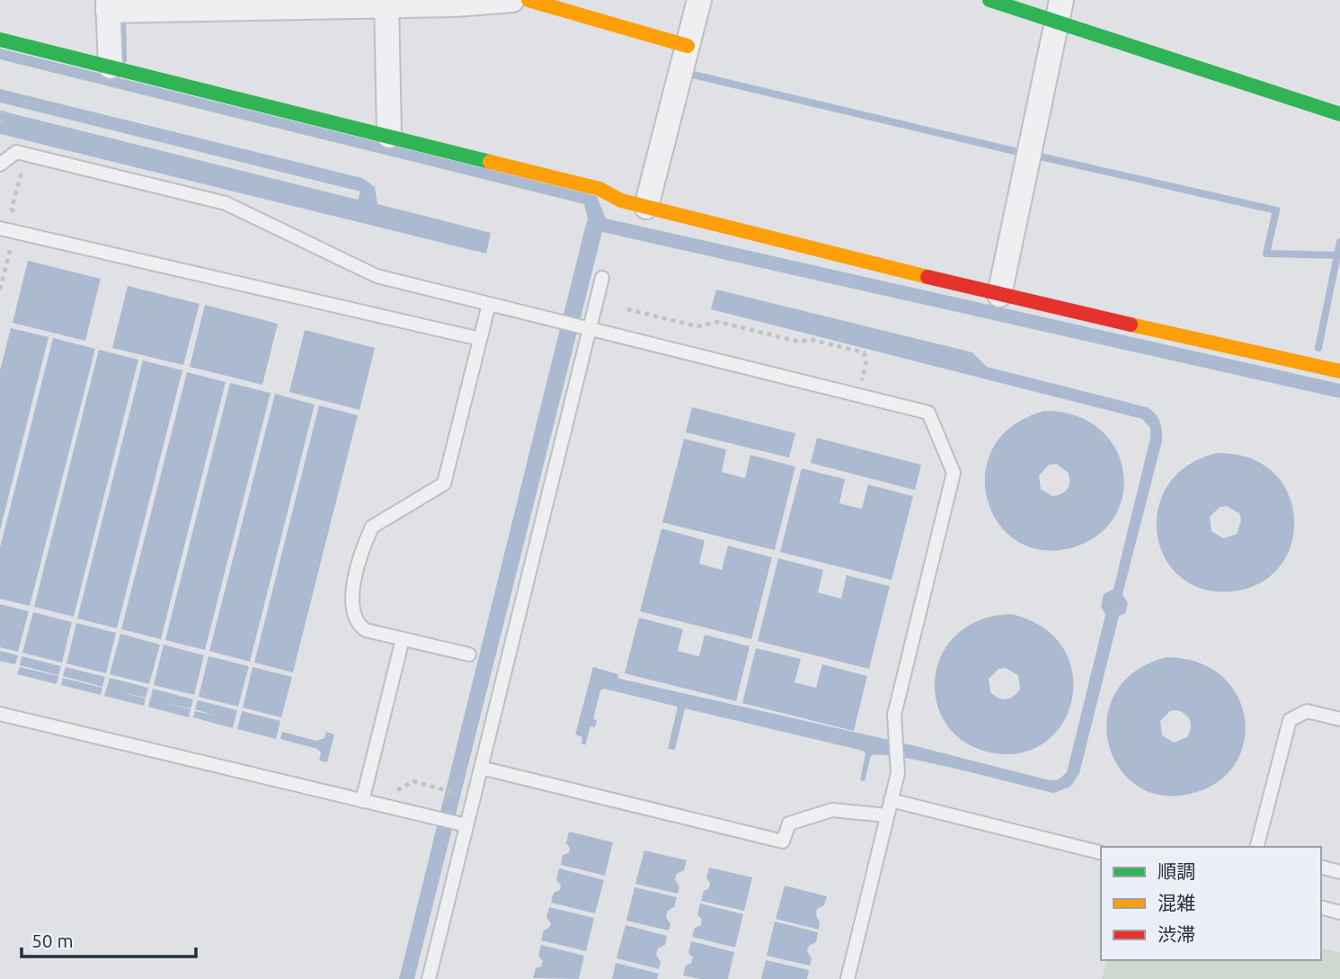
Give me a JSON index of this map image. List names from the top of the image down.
{
  "legend": ["順調", "混雑", "渋滞"],
  "scale_bar": "50 m"
}
